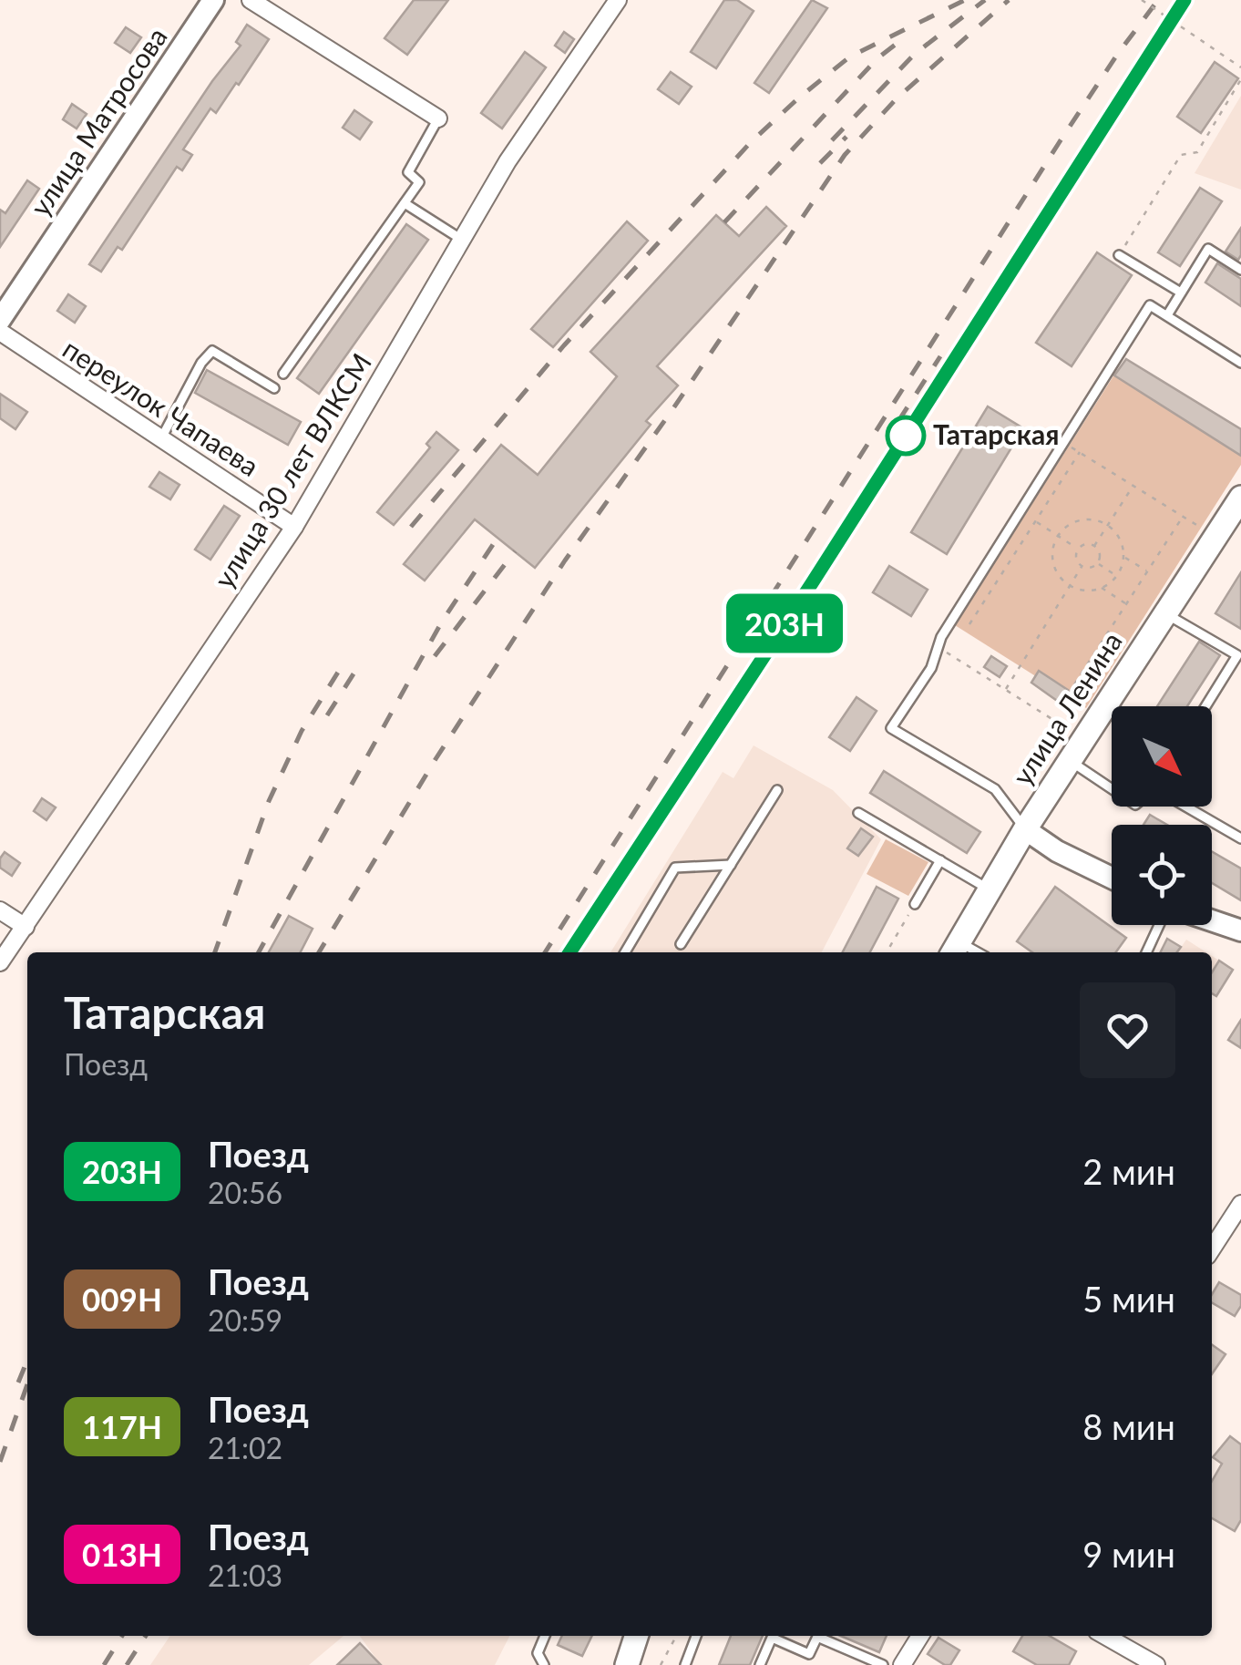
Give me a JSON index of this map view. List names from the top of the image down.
{
  "streets": {
    "main road": ["улица Ленина"],
    "street": ["улица Матросова", "переулок Чапаева", "улица 30 лет ВЛКСМ"]
  },
  "crossings": [
    ["переулок Чапаева", "улица 30 лет ВЛКСМ"]
  ],
  "places": ["Татарская"],
  "north": "bottom right",
  "page": {
    "on_map": "203Н",
    "heading": ["Татарская", "Поезд"],
    "list": [
      {
        "mark": "203Н",
        "name": "Поезд",
        "note": "20:56",
        "value": "2 мин"
      },
      {
        "mark": "009Н",
        "name": "Поезд",
        "note": "20:59",
        "value": "5 мин"
      },
      {
        "mark": "117Н",
        "name": "Поезд",
        "note": "21:02",
        "value": "8 мин"
      },
      {
        "mark": "013Н",
        "name": "Поезд",
        "note": "21:03",
        "value": "9 мин"
      }
    ]
  }
}
